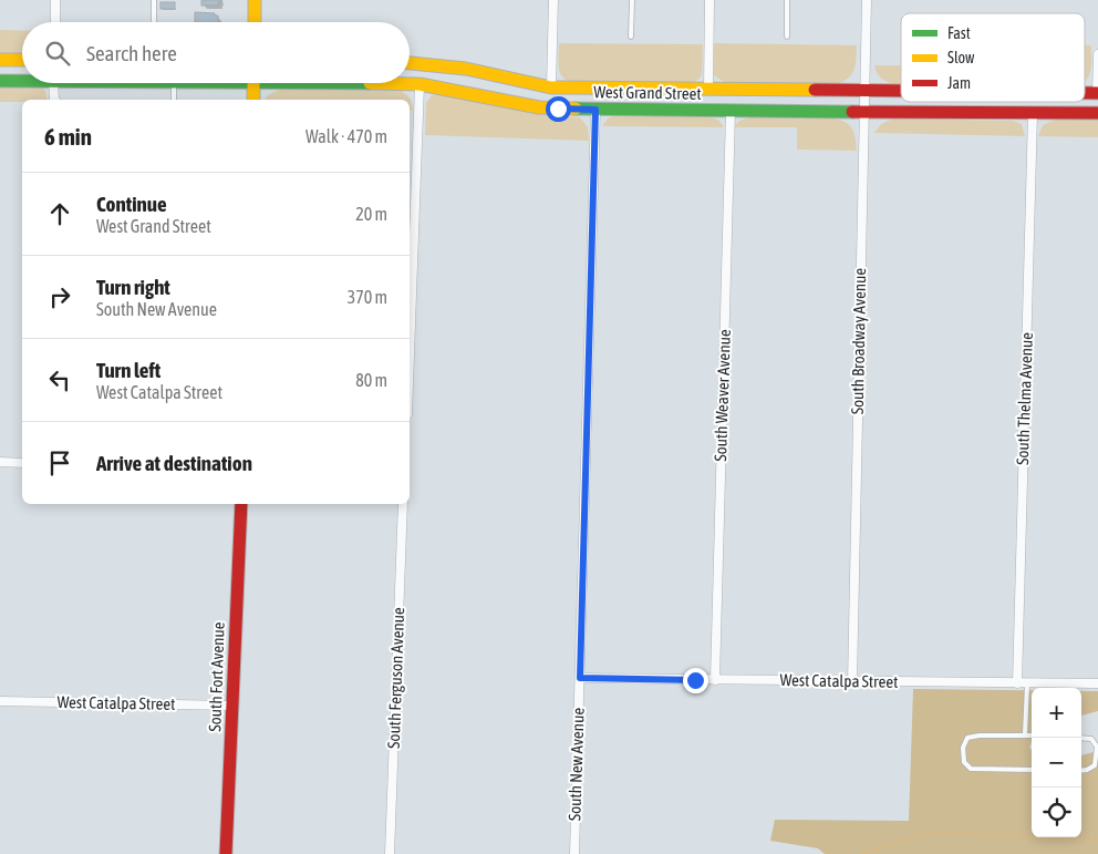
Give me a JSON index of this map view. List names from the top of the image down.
{
  "streets": {
    "main road": ["West Grand Street", "South Fort Avenue"],
    "street": [
      "South Broadway Avenue",
      "South Weaver Avenue",
      "South Thelma Avenue",
      "South Ferguson Avenue",
      "West Catalpa Street",
      "South New Avenue"
    ]
  },
  "crossings": [
    ["West Grand Street", "South Broadway Avenue"],
    ["West Grand Street", "South Weaver Avenue"],
    ["West Grand Street", "South Thelma Avenue"],
    ["West Grand Street", "South New Avenue"],
    ["South Broadway Avenue", "West Catalpa Street"],
    ["South Weaver Avenue", "West Catalpa Street"],
    ["South Thelma Avenue", "West Catalpa Street"],
    ["South Fort Avenue", "West Catalpa Street"],
    ["West Catalpa Street", "South New Avenue"]
  ],
  "legend": ["Fast", "Slow", "Jam"],
  "page": {
    "search": "Search here",
    "heading": ["6 min", "Walk · 470 m"],
    "list": [
      ["Continue", "West Grand Street", "20 m"],
      ["Turn right", "South New Avenue", "370 m"],
      ["Turn left", "West Catalpa Street", "80 m"],
      "Arrive at destination"
    ],
    "map_buttons": ["+", "−"]
  }
}
